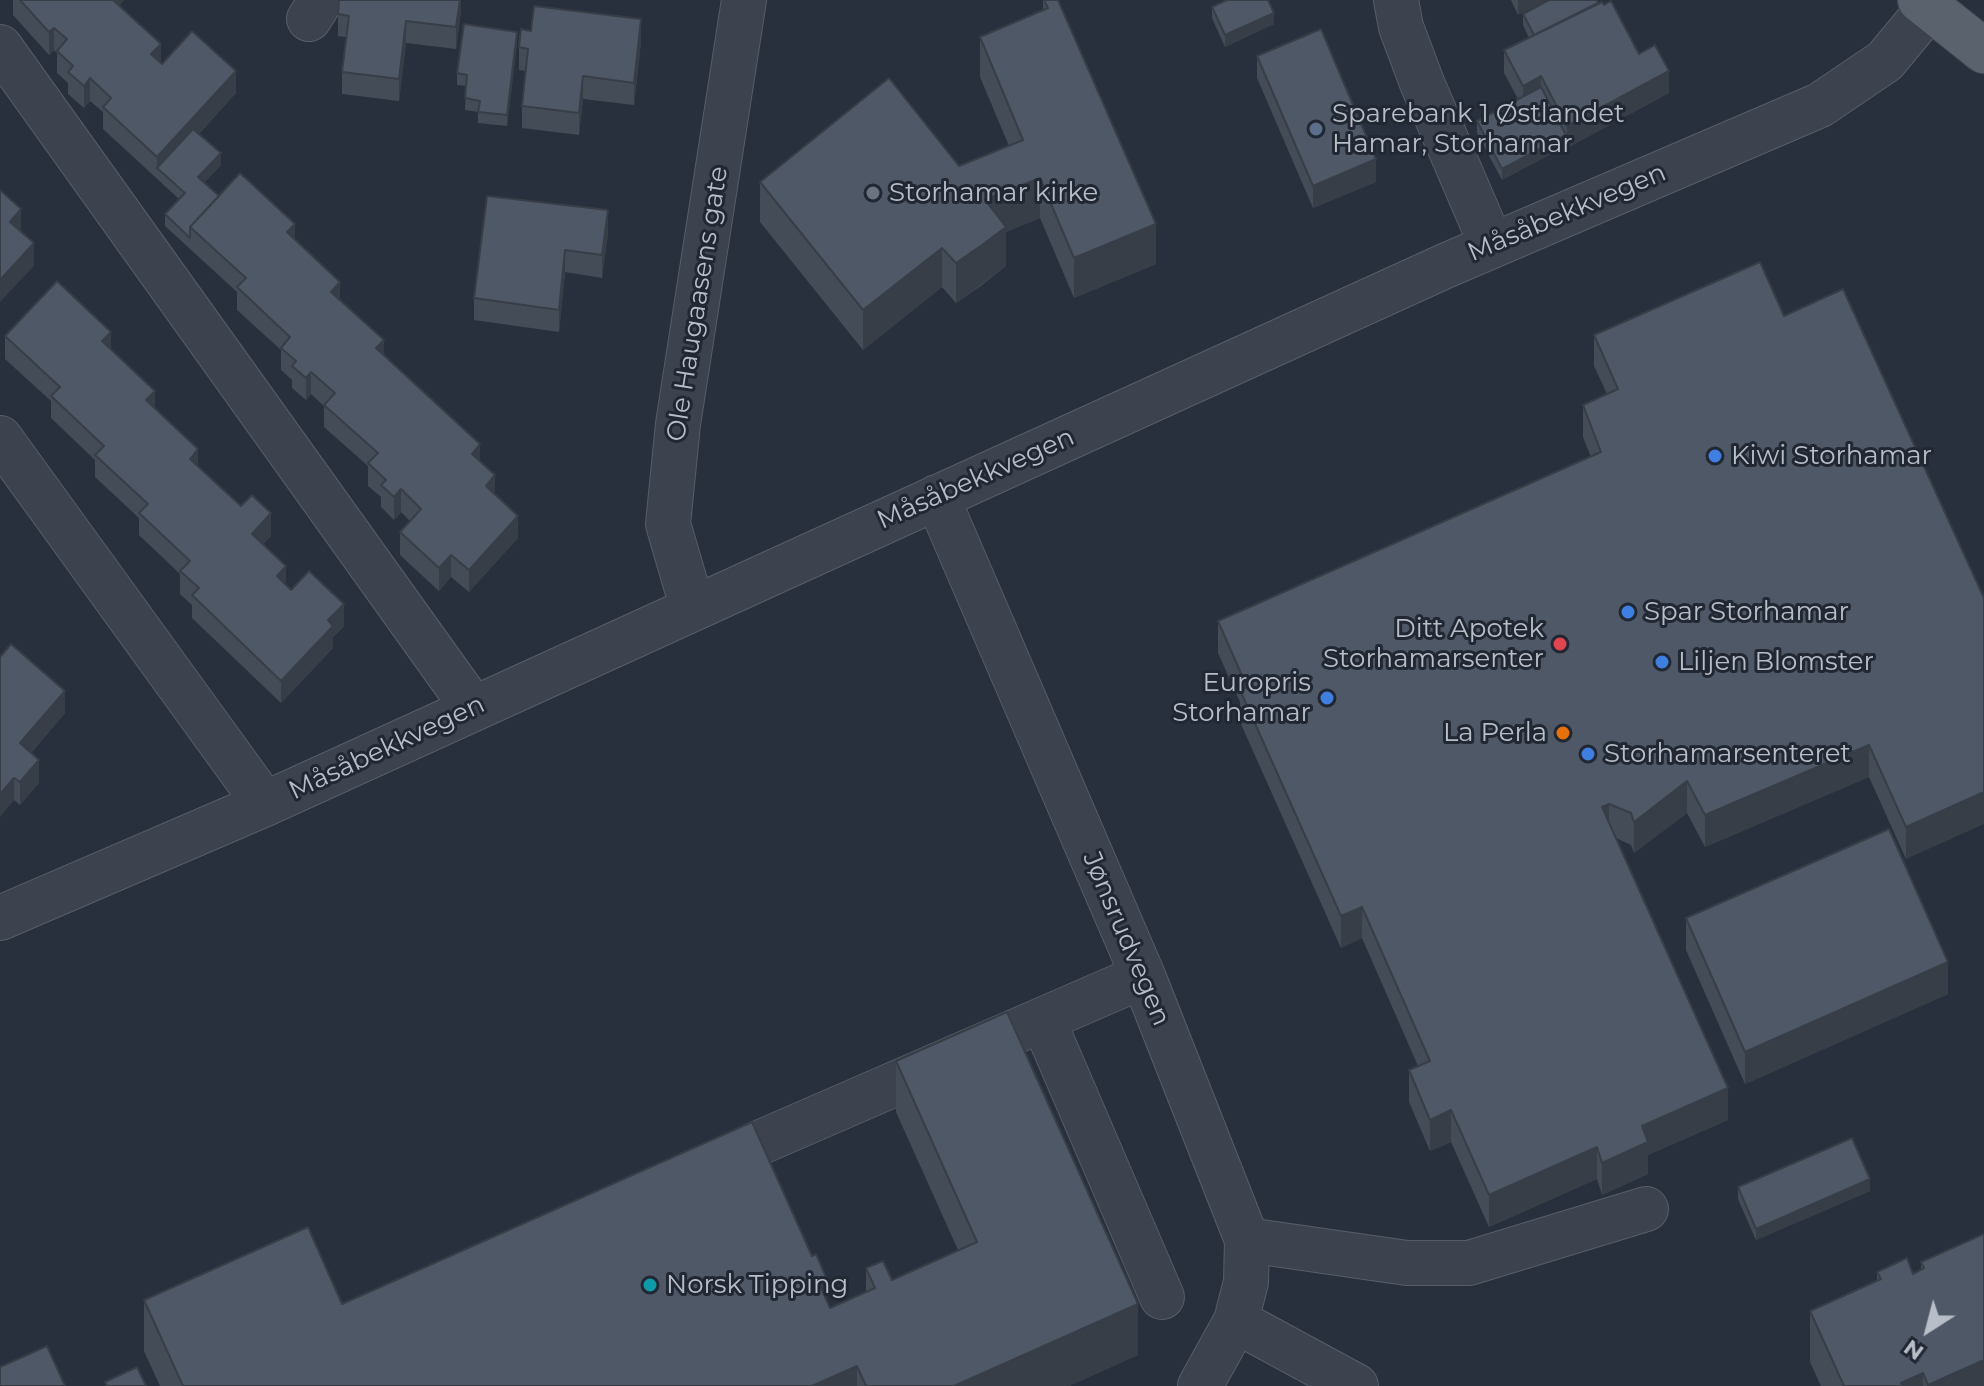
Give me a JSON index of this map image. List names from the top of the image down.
{
  "streets": {
    "street": ["Måsåbekkvegen", "Ole Haugaasens gate", "Jønsrudvegen"]
  },
  "crossings": [
    ["Måsåbekkvegen", "Ole Haugaasens gate"],
    ["Måsåbekkvegen", "Jønsrudvegen"]
  ],
  "places": [
    "Sparebank 1 Østlandet Hamar, Storhamar",
    "Storhamar kirke",
    "Kiwi Storhamar",
    "Spar Storhamar",
    "Ditt Apotek Storhamarsenter",
    "Liljen Blomster",
    "Europris Storhamar",
    "La Perla",
    "Storhamarsenteret",
    "Norsk Tipping"
  ],
  "north": "bottom left"
}
